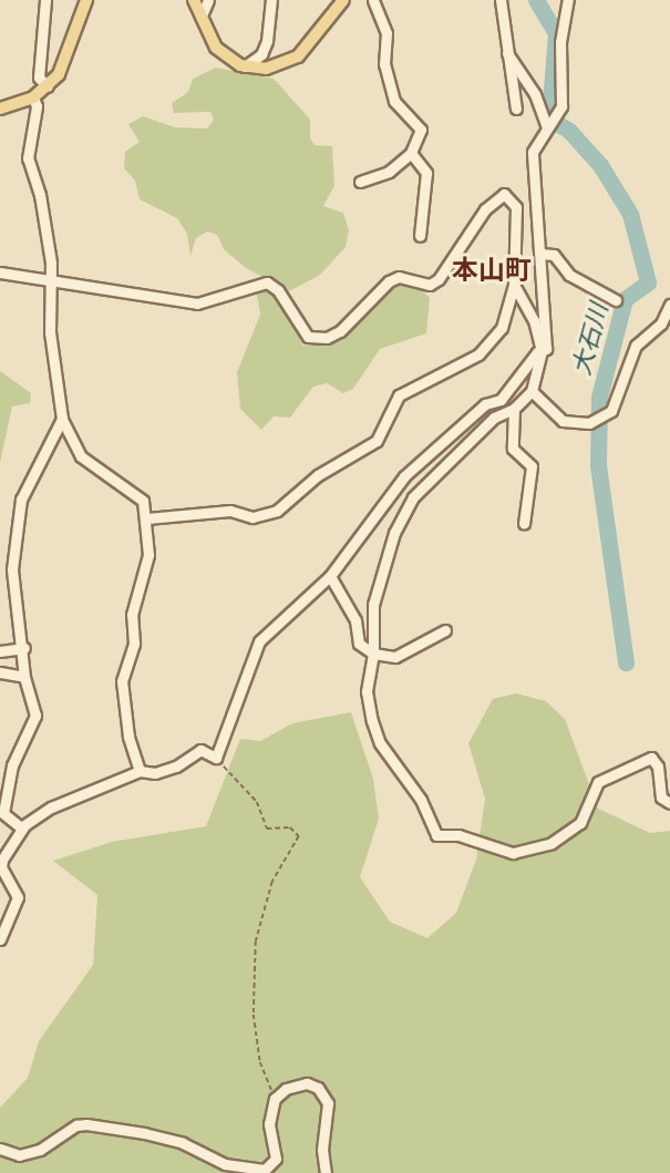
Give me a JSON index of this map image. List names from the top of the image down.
{
  "districts": ["本山町"],
  "water": ["大石川"]
}
